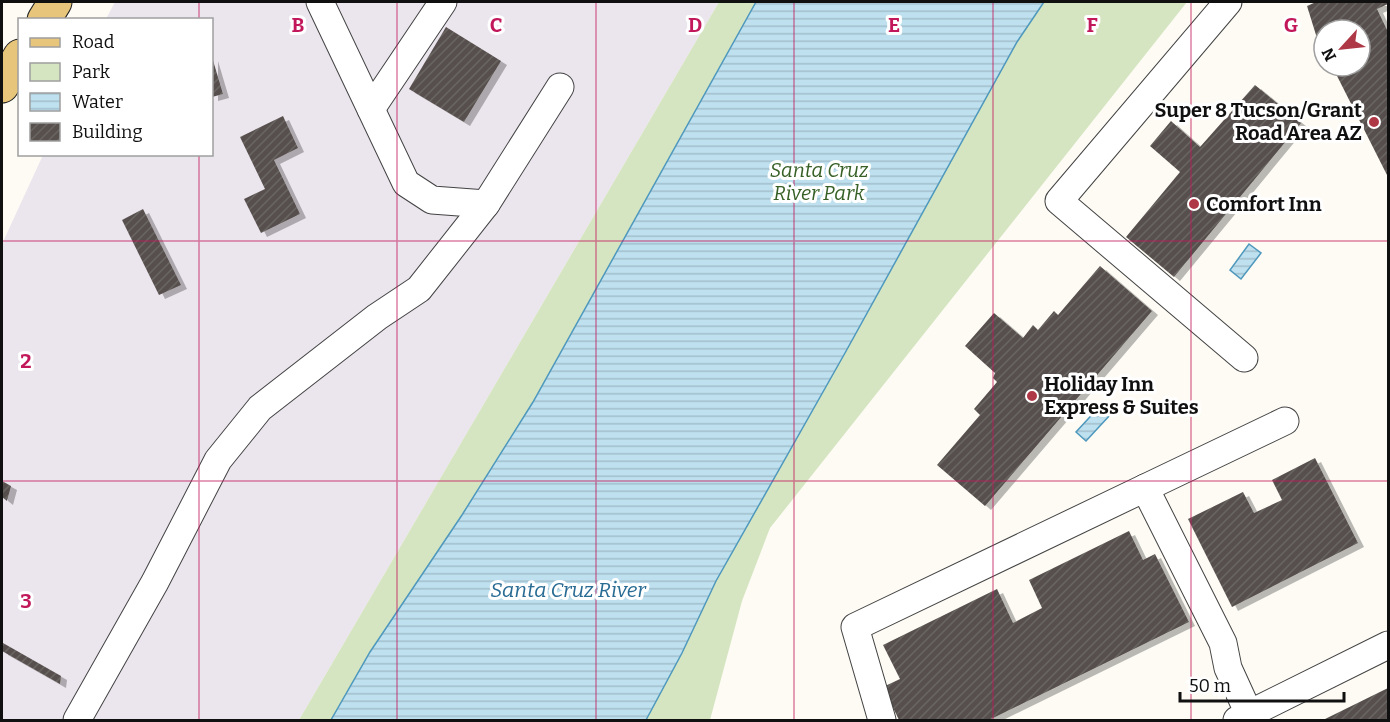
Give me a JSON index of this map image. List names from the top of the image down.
{
  "water": ["Santa Cruz River"],
  "parks": ["Santa Cruz River Park"],
  "places": ["Super 8 Tucson/Grant Road Area AZ", "Comfort Inn", "Holiday Inn Express & Suites"],
  "legend": [
    "Road",
    "Park",
    "Water",
    "Building"
  ],
  "scale_bar": "50 m",
  "north": "bottom left",
  "grid": {
    "columns": [
      "B",
      "C",
      "D",
      "E",
      "F",
      "G"
    ],
    "rows": ["2", "3"]
  }
}
